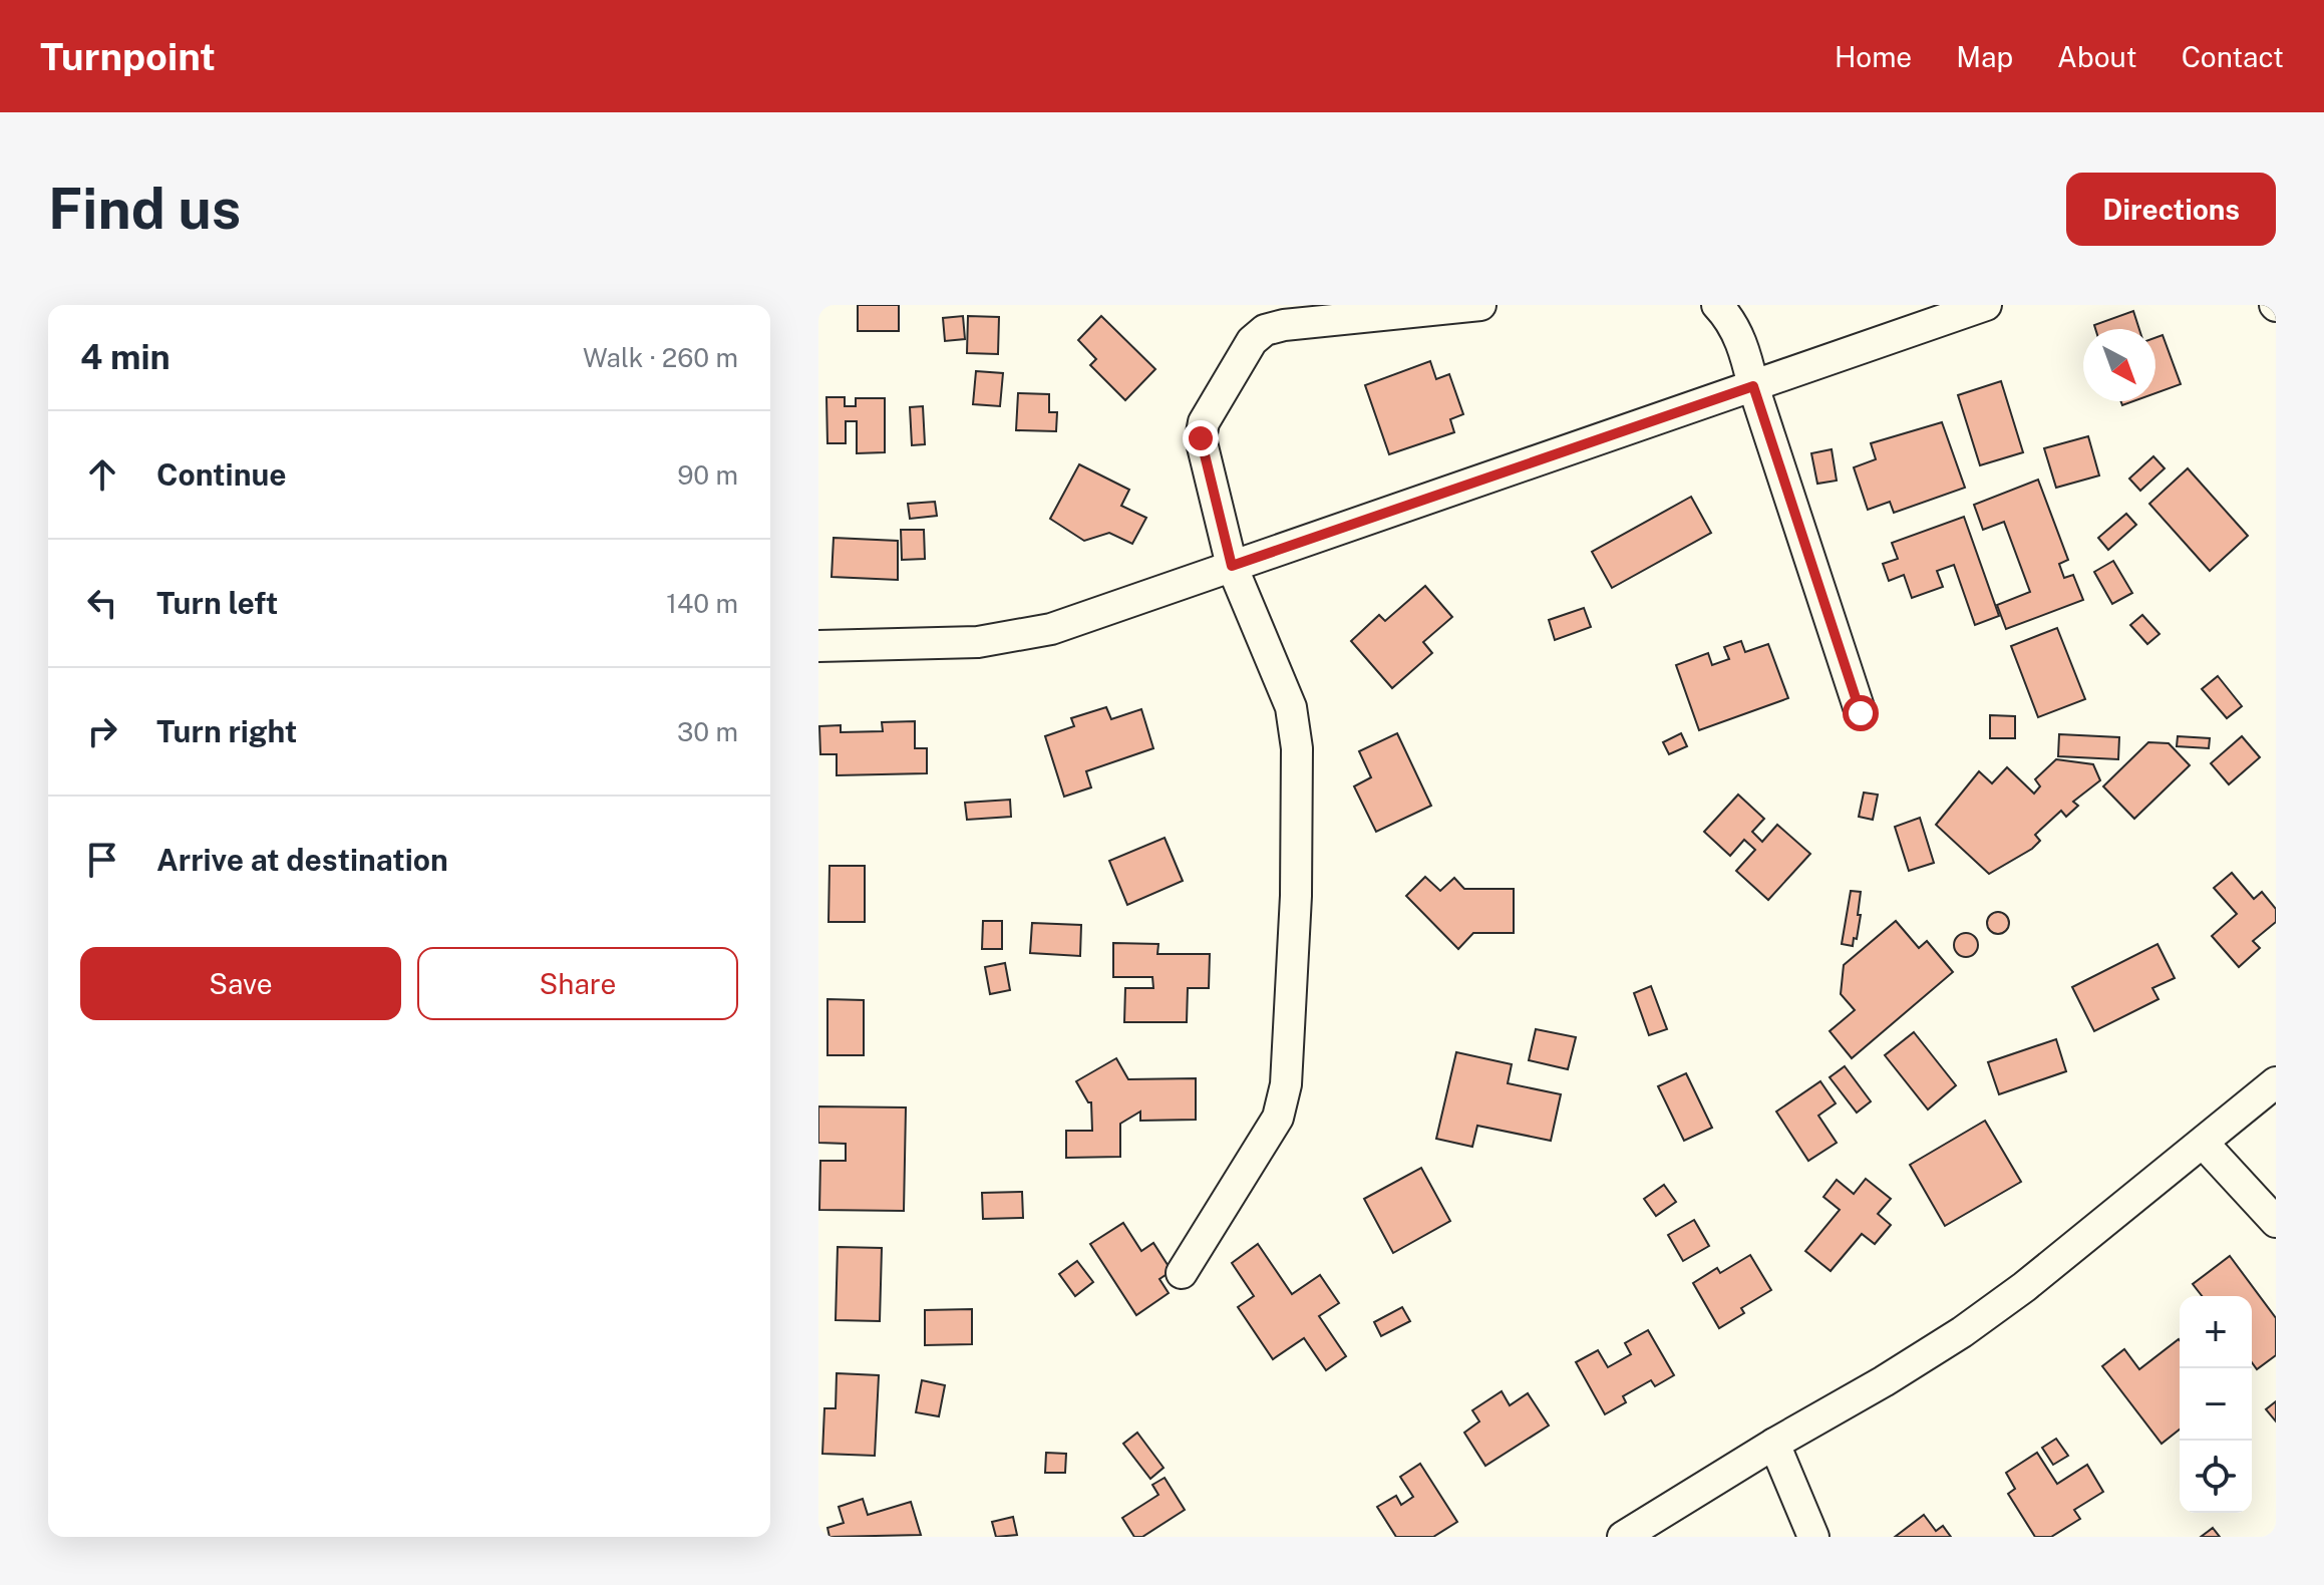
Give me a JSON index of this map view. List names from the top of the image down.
{
  "north": "bottom right",
  "page": {
    "header": "Turnpoint",
    "nav": [
      "Home",
      "Map",
      "About",
      "Contact"
    ],
    "buttons": [
      "Directions",
      ["Save", "Share"]
    ],
    "title": "Find us",
    "heading": ["4 min", "Walk · 260 m"],
    "list": [
      ["Continue", "90 m"],
      ["Turn left", "140 m"],
      ["Turn right", "30 m"],
      "Arrive at destination"
    ],
    "map_buttons": ["+", "−"]
  }
}
